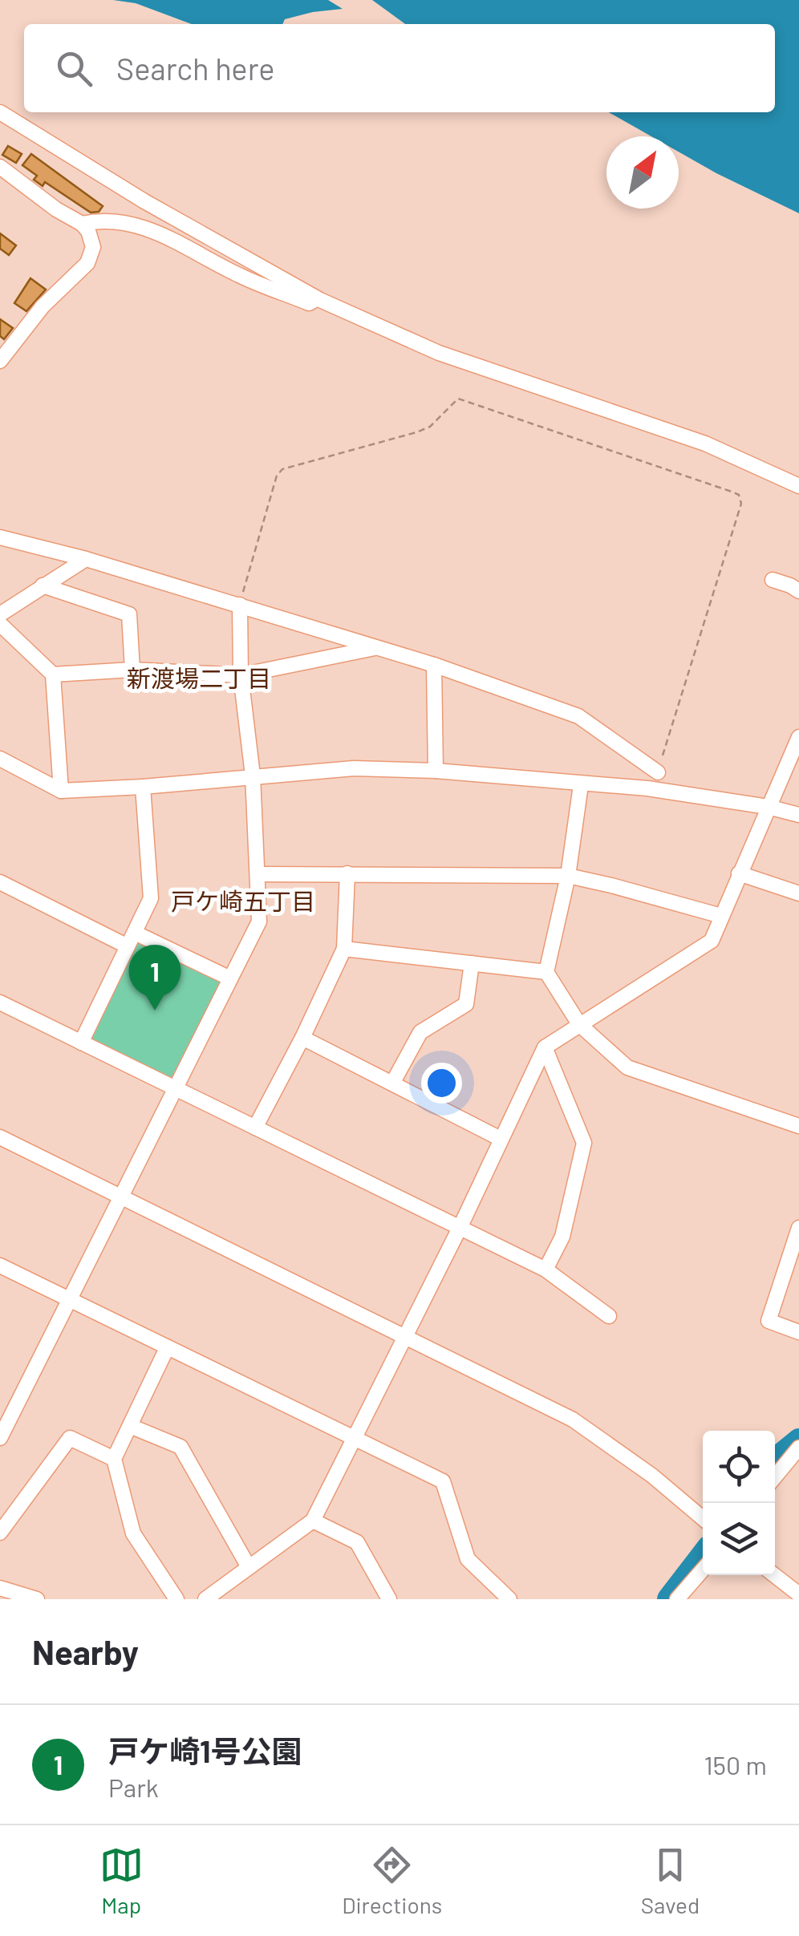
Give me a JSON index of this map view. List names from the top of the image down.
{
  "districts": ["新渡場二丁目", "戸ケ崎五丁目"],
  "north": "top right",
  "page": {
    "search": "Search here",
    "pins": "1",
    "heading": "Nearby",
    "list": [
      {
        "mark": "1",
        "name": "戸ケ崎1号公園",
        "note": "Park",
        "value": "150 m"
      }
    ],
    "nav": ["Map", "Directions", "Saved"]
  }
}
